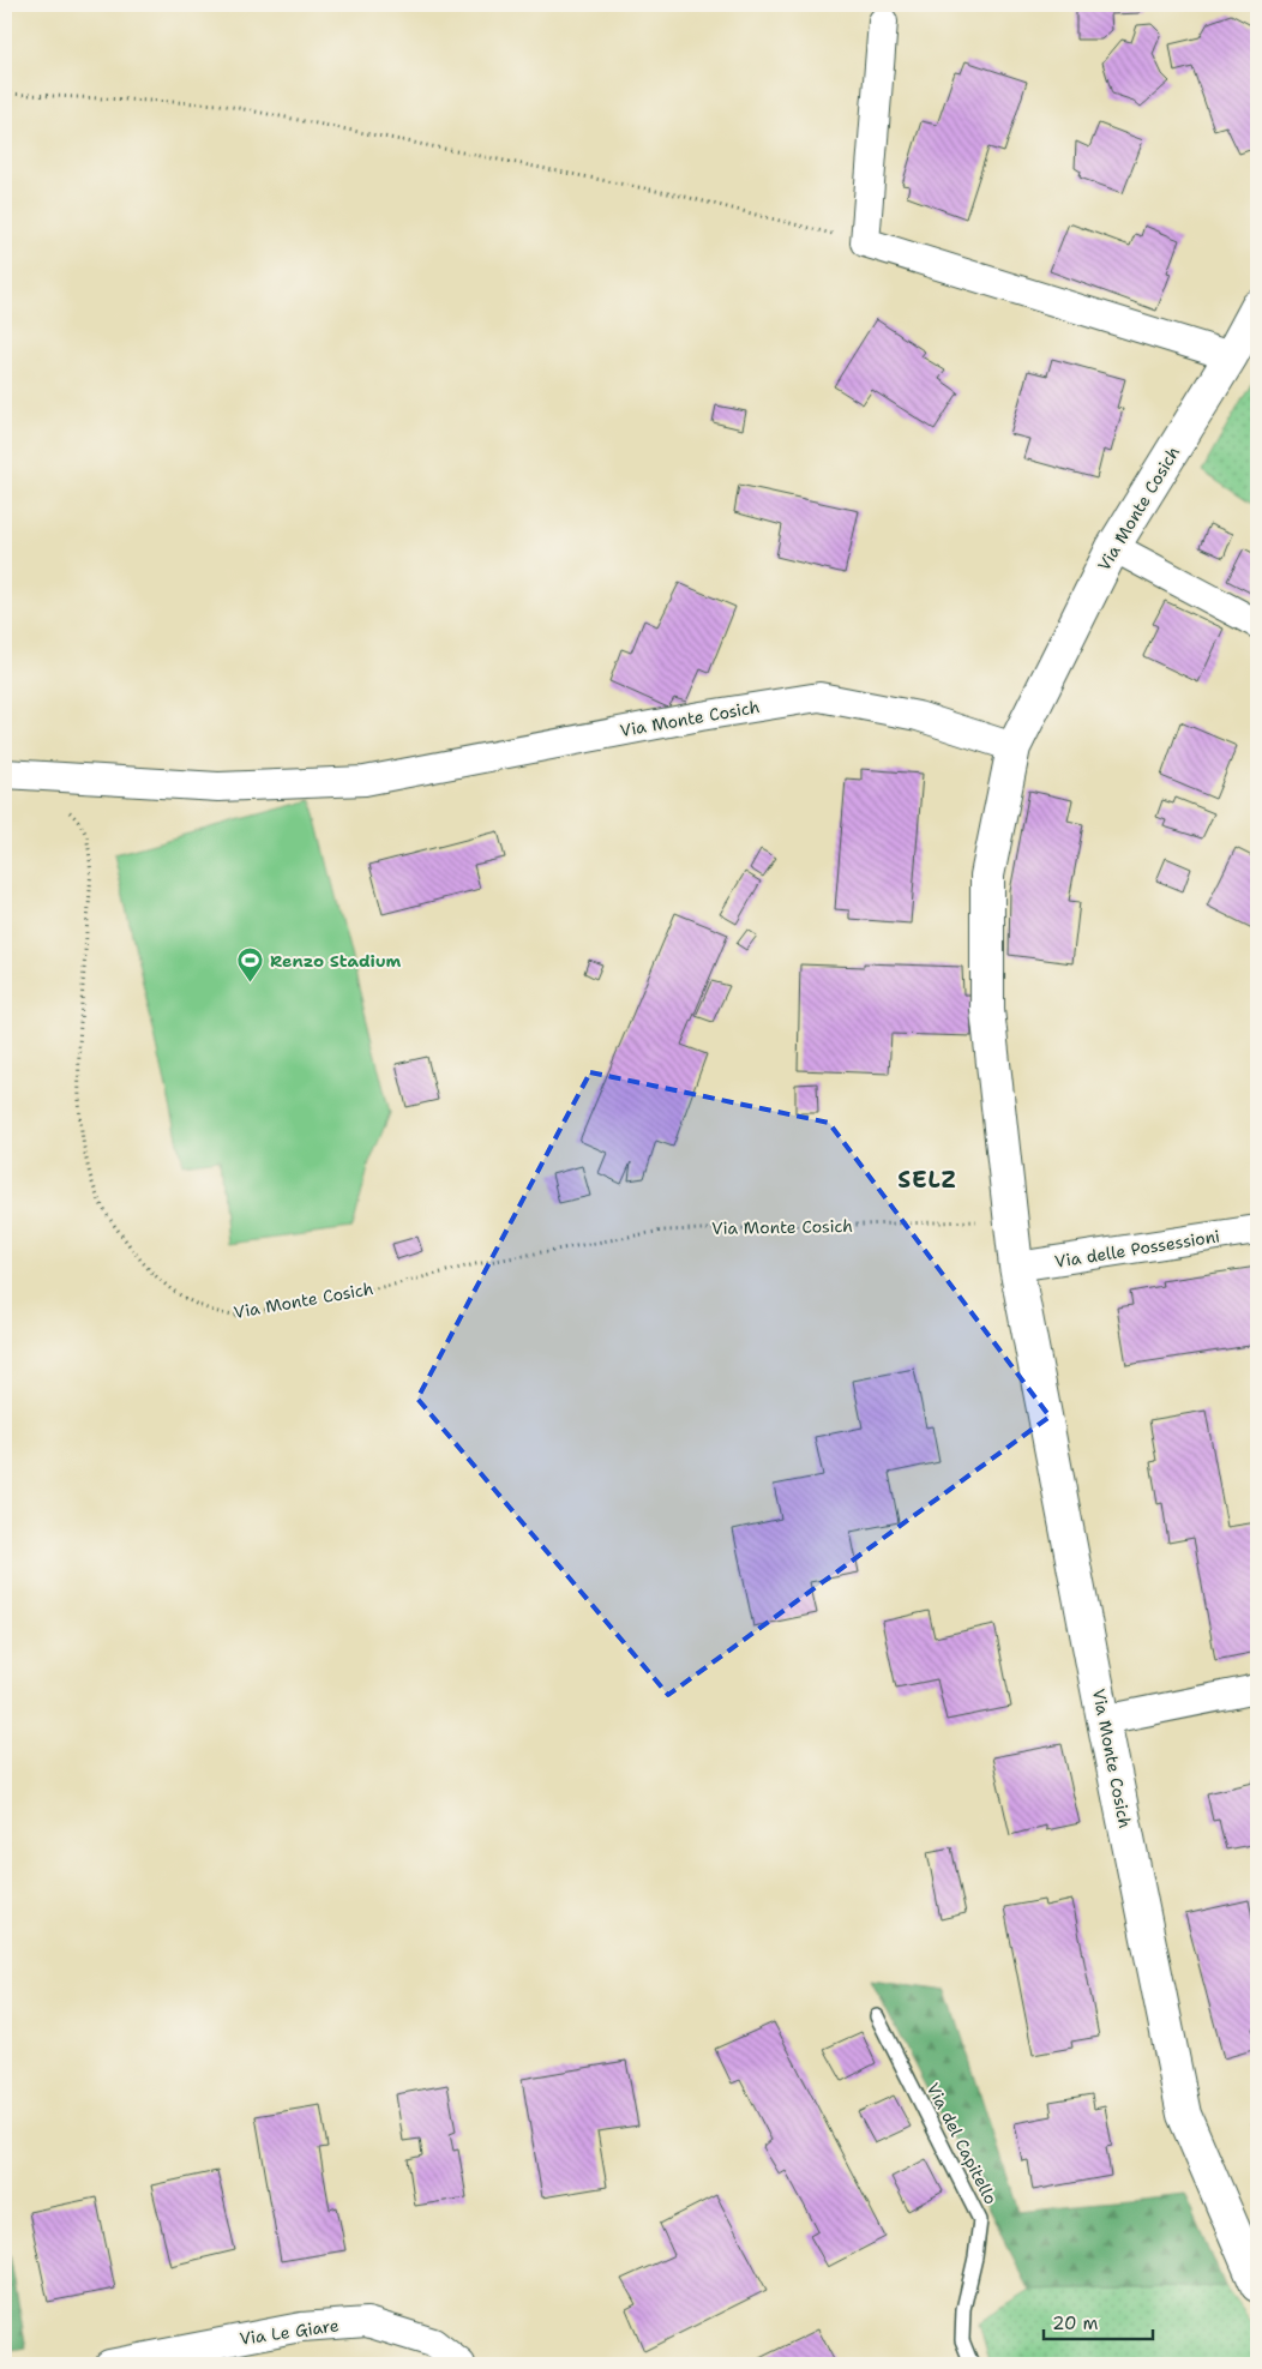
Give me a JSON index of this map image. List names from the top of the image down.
{
  "streets": {
    "street": ["Via Monte Cosich", "Via delle Possessioni", "Via Le Giare"],
    "lane": ["Via del Capitello"]
  },
  "crossings": [
    ["Via Monte Cosich", "Via delle Possessioni"]
  ],
  "districts": ["SELZ"],
  "places": {
    "sports": ["Renzo Stadium"]
  },
  "scale_bar": "20 m"
}
